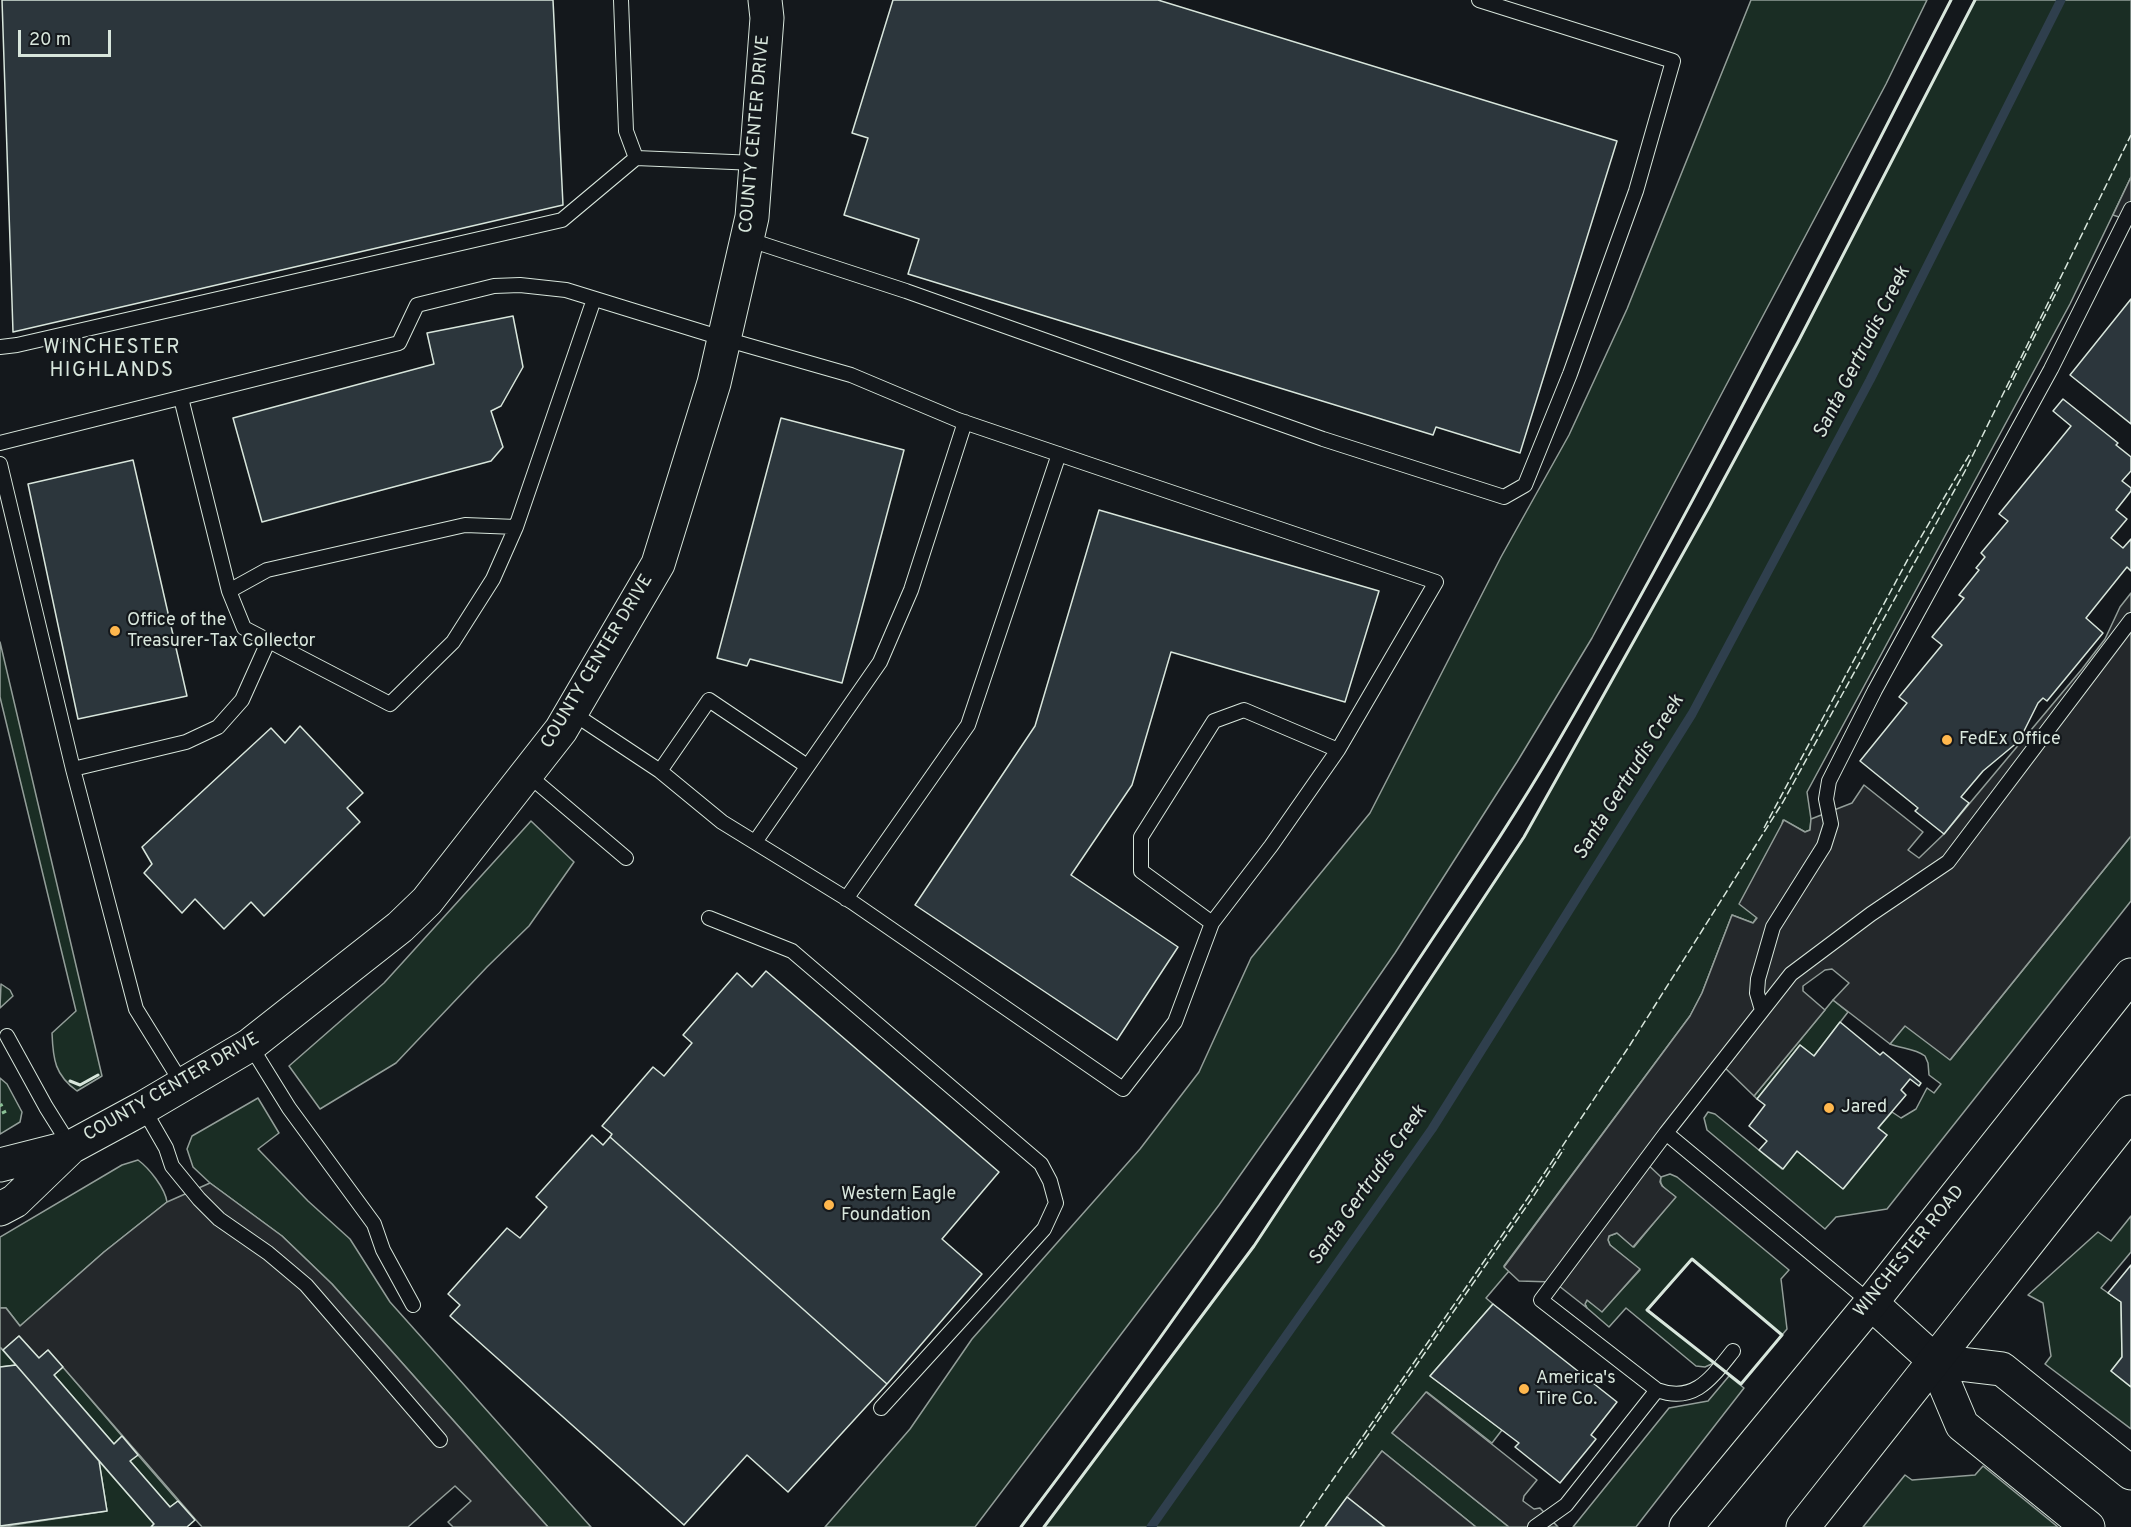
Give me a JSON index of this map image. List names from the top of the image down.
{
  "streets": {
    "street": ["COUNTY CENTER DRIVE", "WINCHESTER ROAD"]
  },
  "districts": ["WINCHESTER HIGHLANDS"],
  "water": ["Santa Gertrudis Creek"],
  "places": [
    "Office of the Treasurer-Tax Collector",
    "FedEx Office",
    "Jared",
    "Western Eagle Foundation",
    "America's Tire Co."
  ],
  "scale_bar": "20 m"
}
